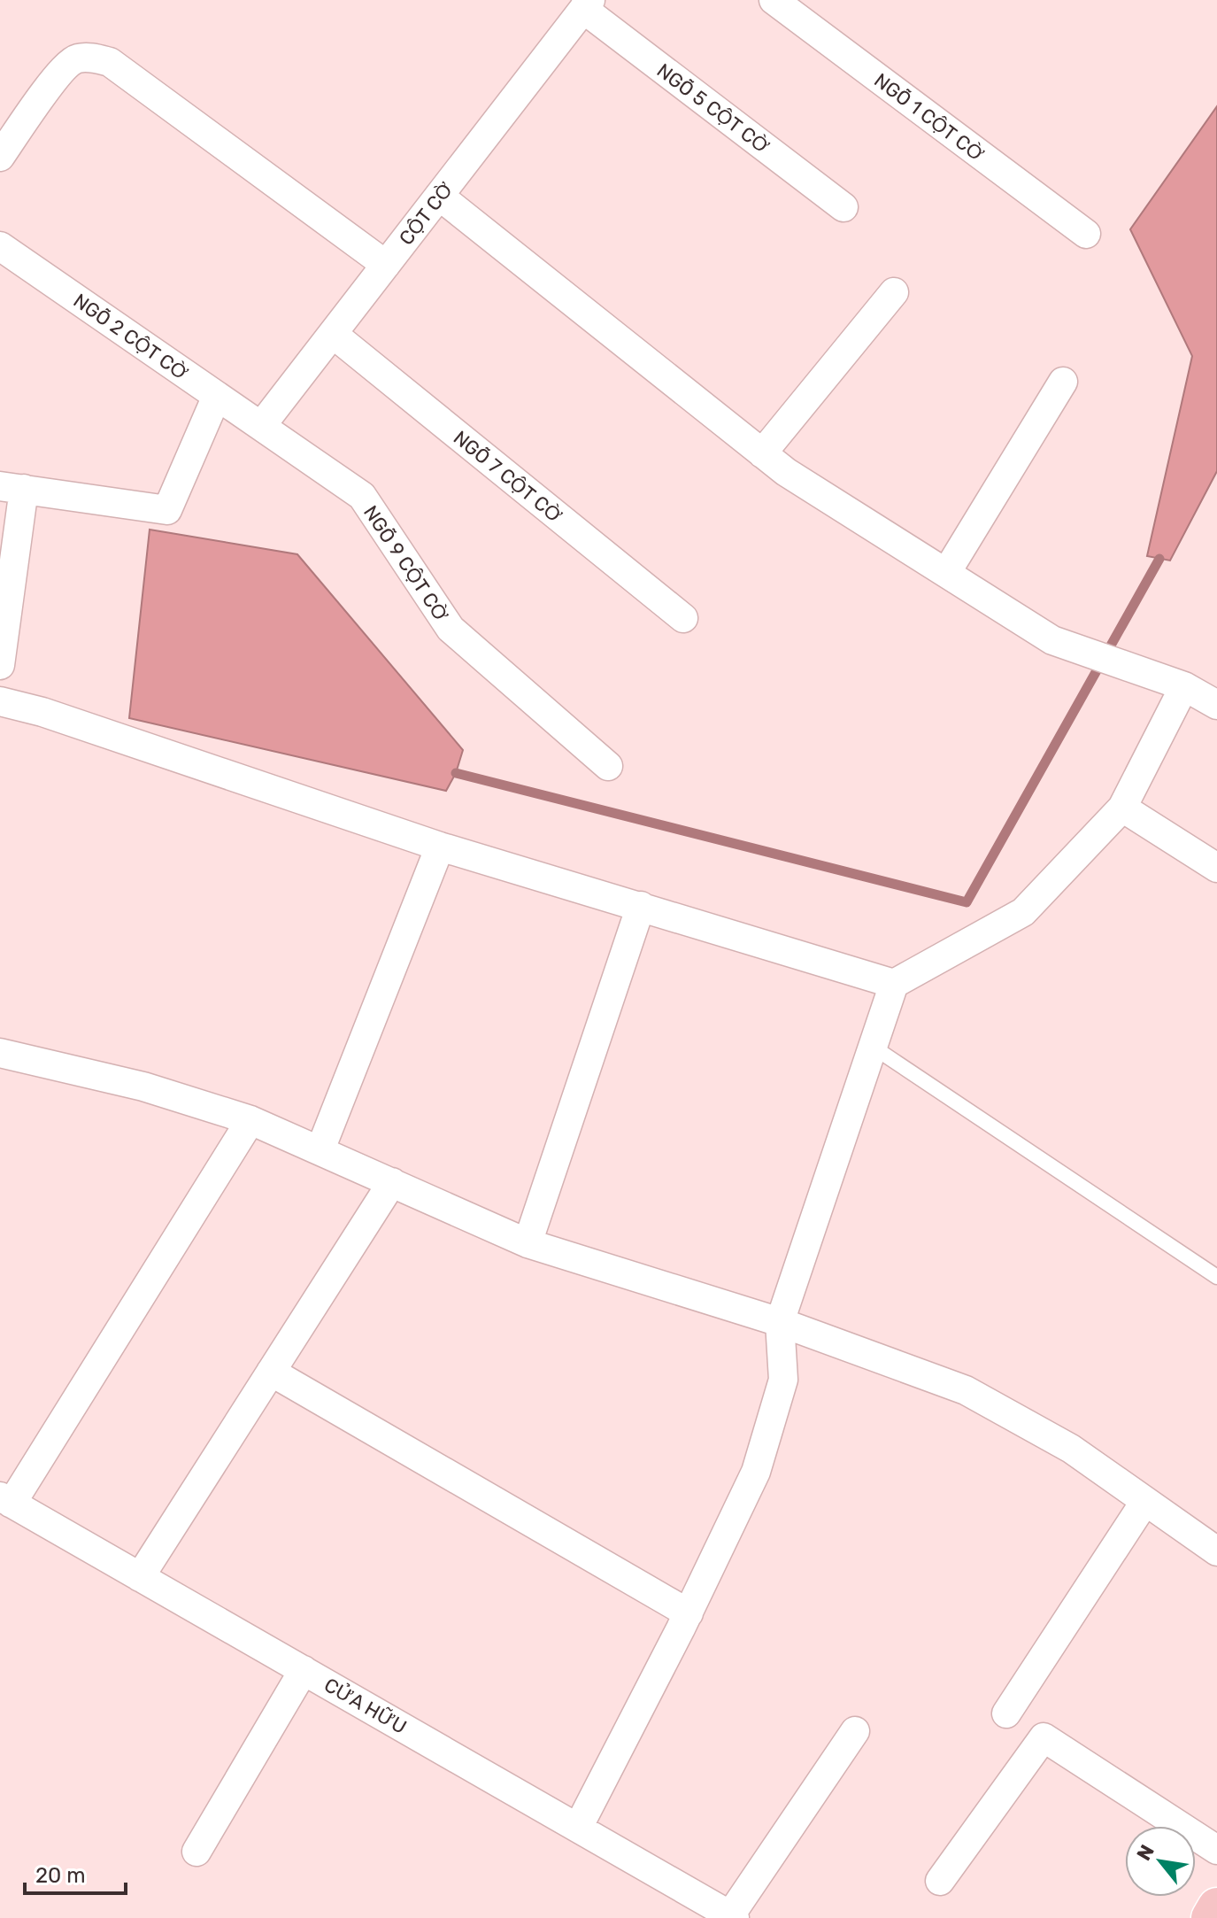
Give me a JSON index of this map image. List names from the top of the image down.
{
  "streets": {
    "street": [
      "NGÕ 5 CỘT CỜ",
      "NGÕ 1 CỘT CỜ",
      "CỘT CỜ",
      "NGÕ 2 CỘT CỜ",
      "NGÕ 7 CỘT CỜ",
      "NGÕ 9 CỘT CỜ",
      "CỬA HỮU"
    ]
  },
  "crossings": [
    ["NGÕ 5 CỘT CỜ", "CỘT CỜ"],
    ["CỘT CỜ", "NGÕ 2 CỘT CỜ"],
    ["CỘT CỜ", "NGÕ 7 CỘT CỜ"],
    ["CỘT CỜ", "NGÕ 9 CỘT CỜ"],
    ["NGÕ 2 CỘT CỜ", "NGÕ 9 CỘT CỜ"]
  ],
  "scale_bar": "20 m",
  "north": "top left"
}
